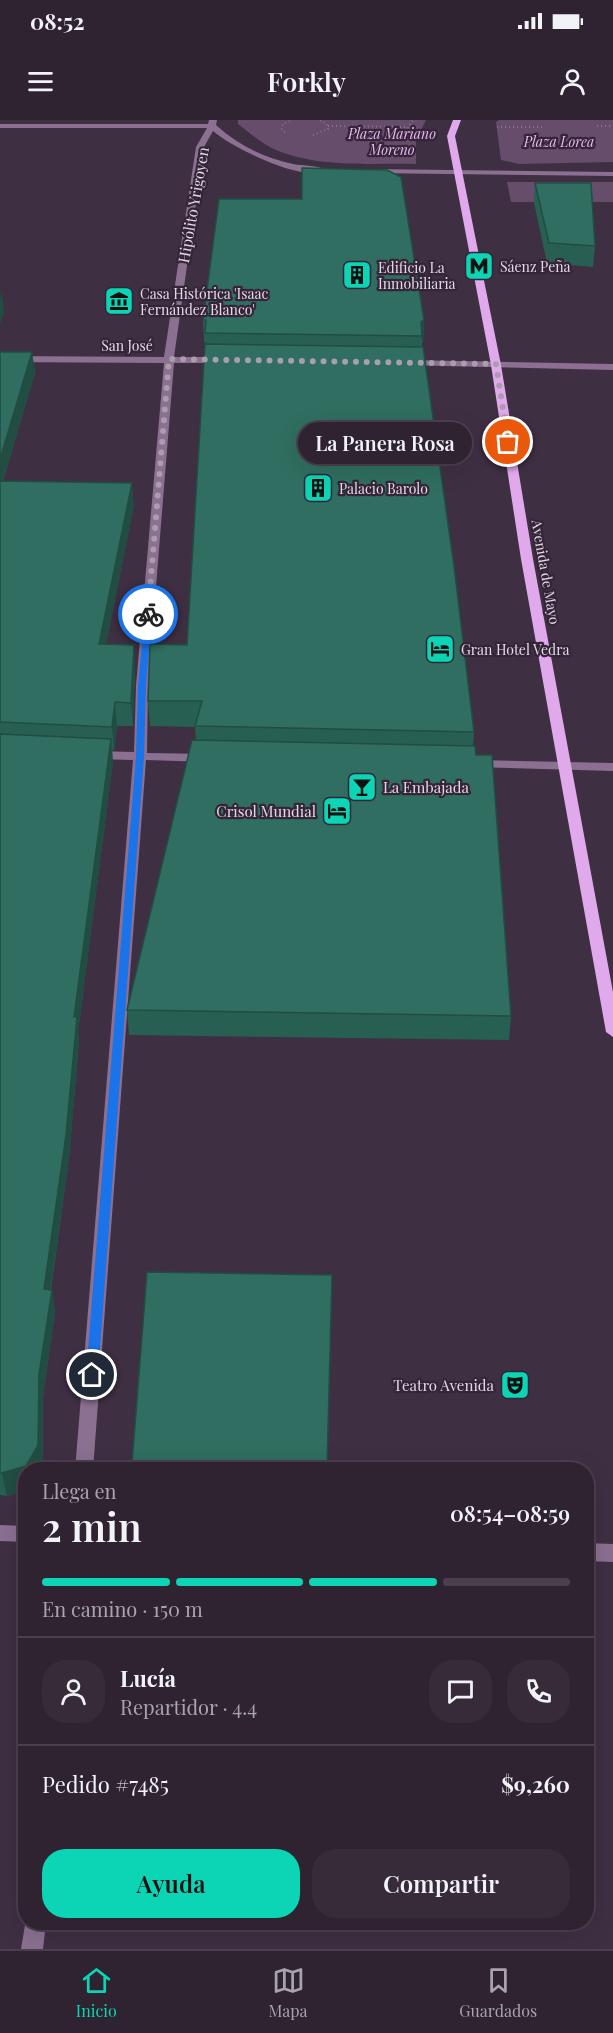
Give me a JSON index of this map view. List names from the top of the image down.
{
  "streets": {
    "main road": ["Avenida de Mayo"],
    "street": ["Hipólito Yrigoyen", "San José"]
  },
  "crossings": [
    ["Hipólito Yrigoyen", "San José"]
  ],
  "parks": ["Plaza Mariano Moreno", "Plaza Lorea"],
  "places": {
    "metro station": ["Sáenz Peña"],
    "building": ["Edificio La Inmobiliaria", "Palacio Barolo"],
    "museum": ["Casa Histórica 'Isaac Fernández Blanco'"],
    "other": ["La Panera Rosa"],
    "hotel": ["Gran Hotel Vedra", "Crisol Mundial"],
    "bar": ["La Embajada"],
    "theatre": ["Teatro Avenida"]
  },
  "page": {
    "status": "08:52",
    "header": "Forkly",
    "bubble": "La Panera Rosa",
    "heading": ["2 min", "Llega en", "08:54–08:59"],
    "panel": [
      "Lucía",
      "Repartidor · 4.4",
      "Pedido #7485",
      "$9,260"
    ],
    "bar": "En camino · 150 m",
    "buttons": ["Ayuda", "Compartir"],
    "tabs": ["Inicio", "Mapa", "Guardados"]
  }
}
